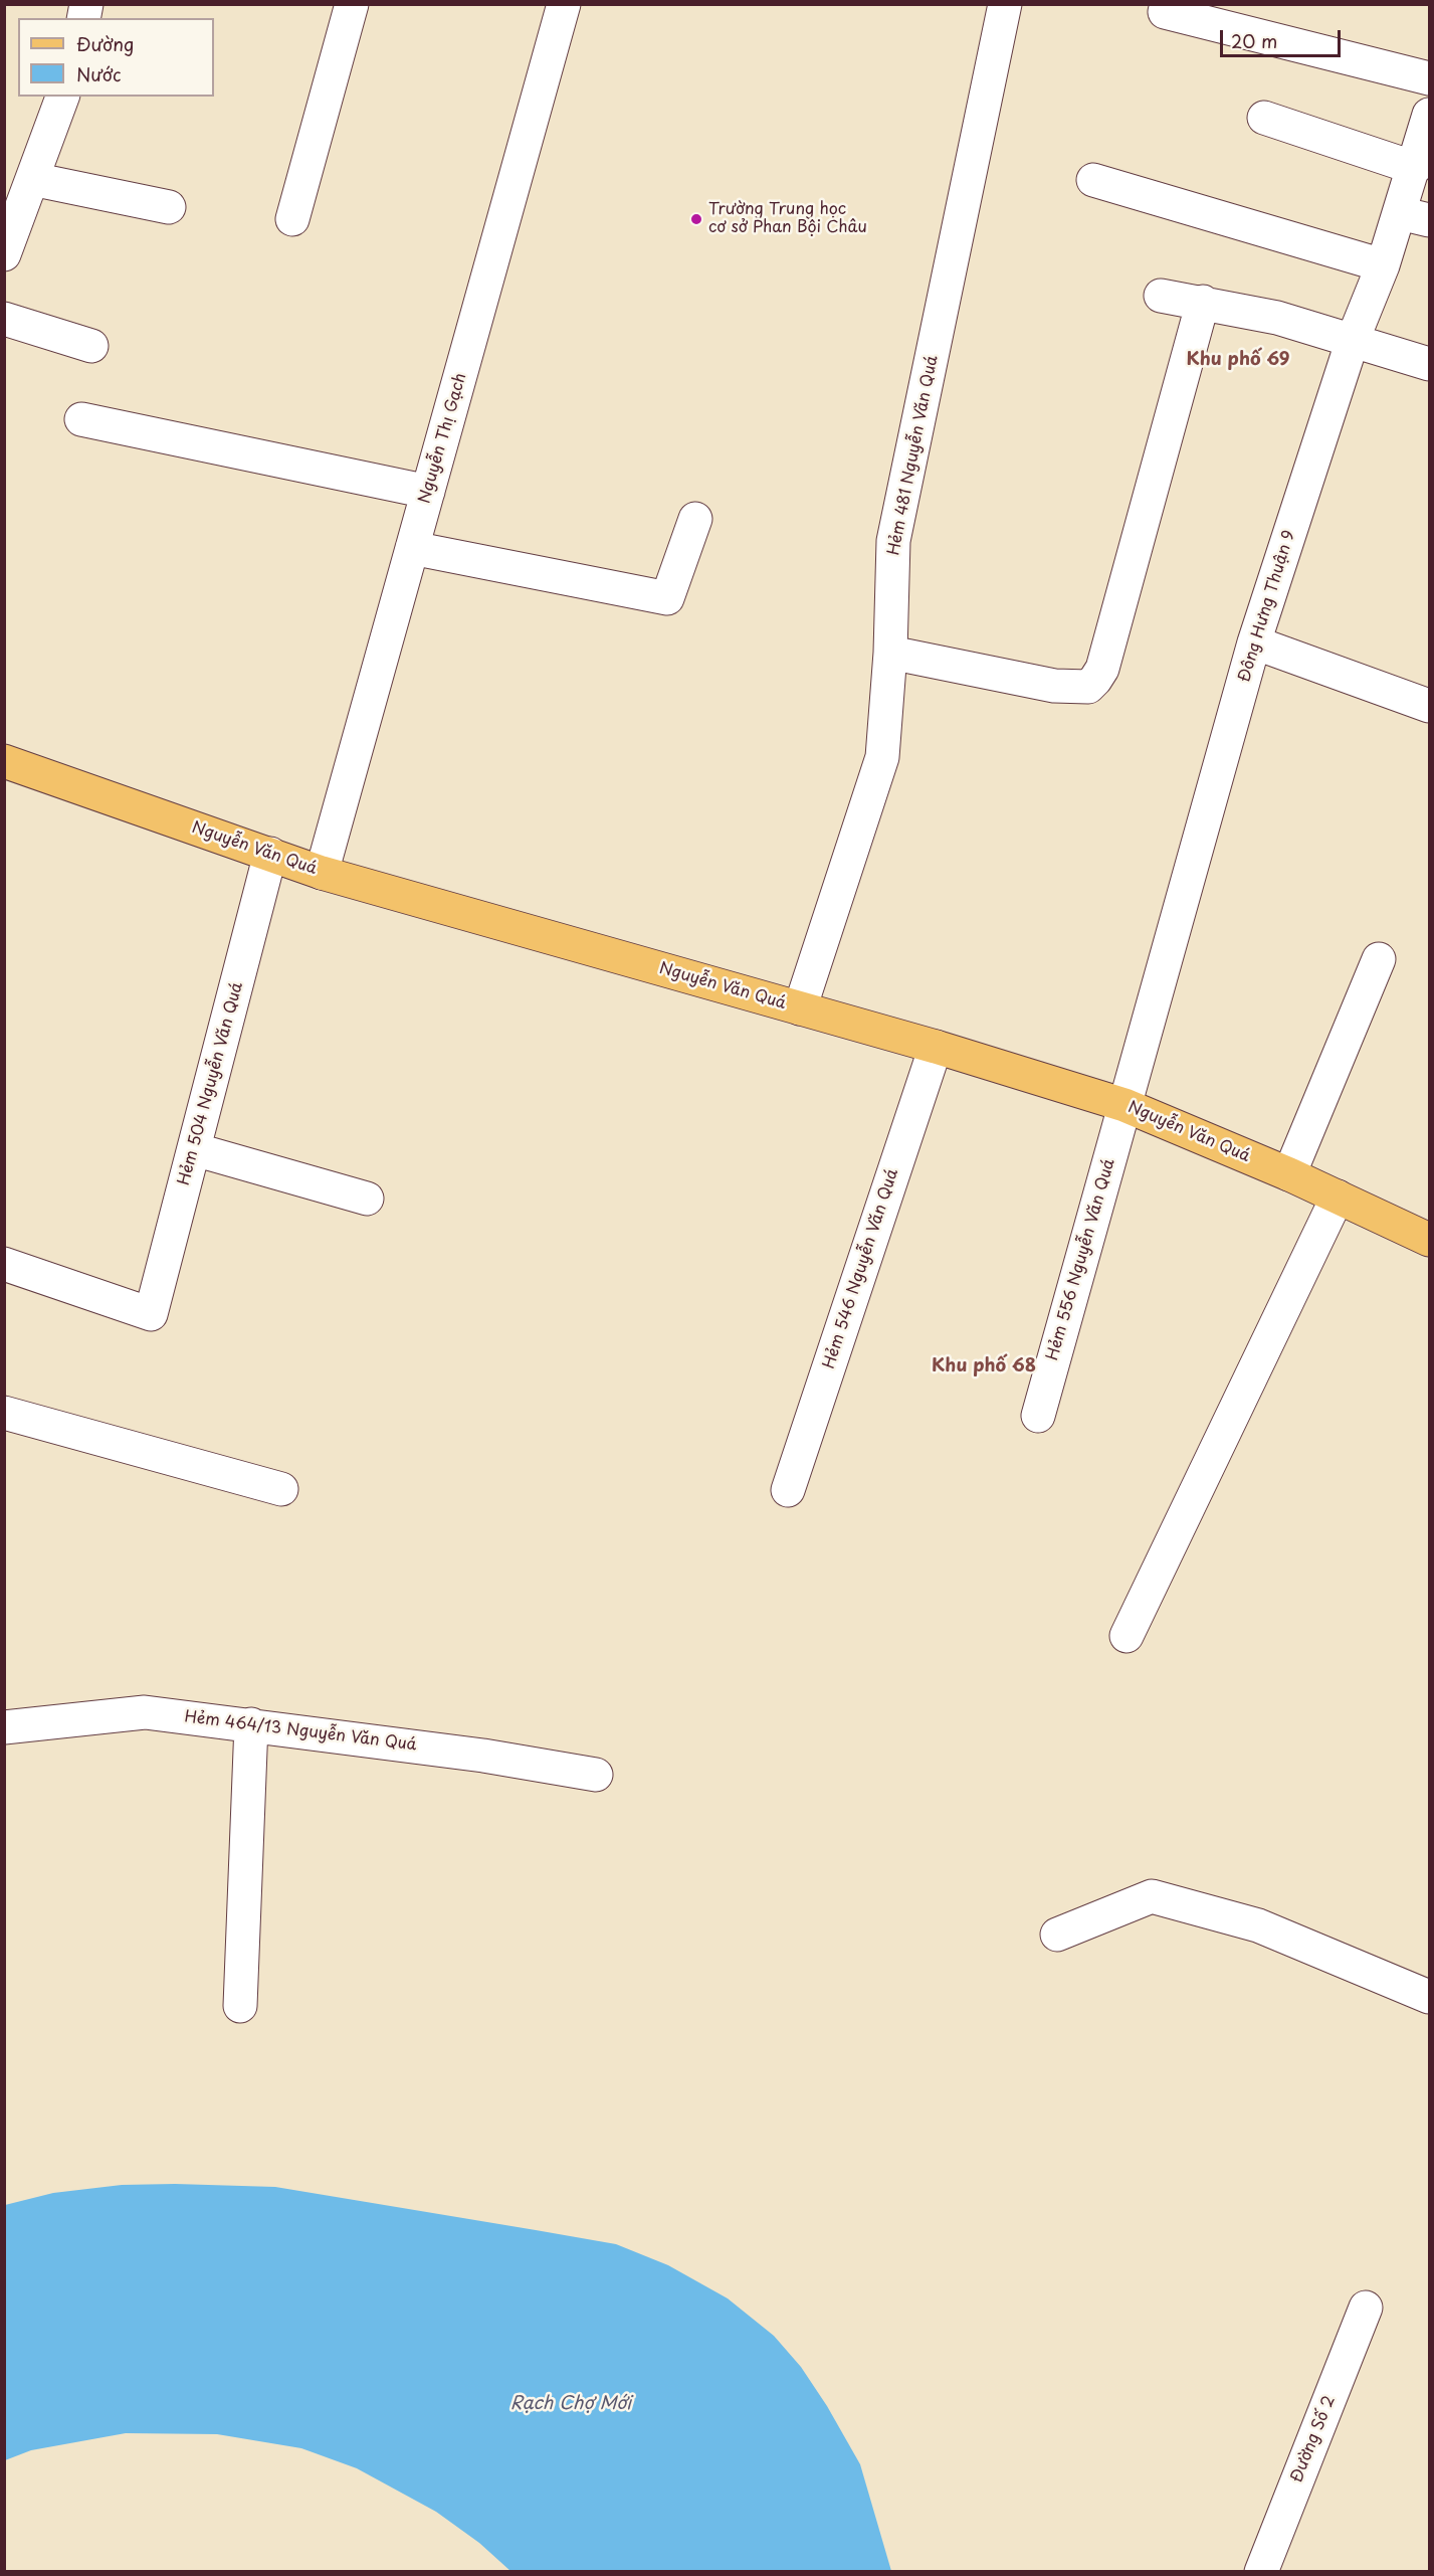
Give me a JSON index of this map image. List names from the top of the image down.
{
  "streets": {
    "main road": ["Nguyễn Văn Quá"],
    "street": [
      "Nguyễn Thị Gạch",
      "Hẻm 481 Nguyễn Văn Quá",
      "Đông Hưng Thuận 9",
      "Hẻm 504 Nguyễn Văn Quá",
      "Hẻm 556 Nguyễn Văn Quá",
      "Hẻm 546 Nguyễn Văn Quá",
      "Hẻm 464/13 Nguyễn Văn Quá",
      "Đường Số 2"
    ]
  },
  "crossings": [
    ["Nguyễn Thị Gạch", "Nguyễn Văn Quá"],
    ["Hẻm 481 Nguyễn Văn Quá", "Nguyễn Văn Quá"],
    ["Đông Hưng Thuận 9", "Nguyễn Văn Quá"],
    ["Đông Hưng Thuận 9", "Hẻm 556 Nguyễn Văn Quá"],
    ["Nguyễn Văn Quá", "Hẻm 504 Nguyễn Văn Quá"],
    ["Nguyễn Văn Quá", "Hẻm 556 Nguyễn Văn Quá"],
    ["Nguyễn Văn Quá", "Hẻm 546 Nguyễn Văn Quá"]
  ],
  "districts": ["Khu phố 69", "Khu phố 68"],
  "water": ["Rạch Chợ Mới"],
  "places": ["Trường Trung học cơ sở Phan Bội Châu"],
  "legend": ["Đường", "Nước"],
  "scale_bar": "20 m"
}
